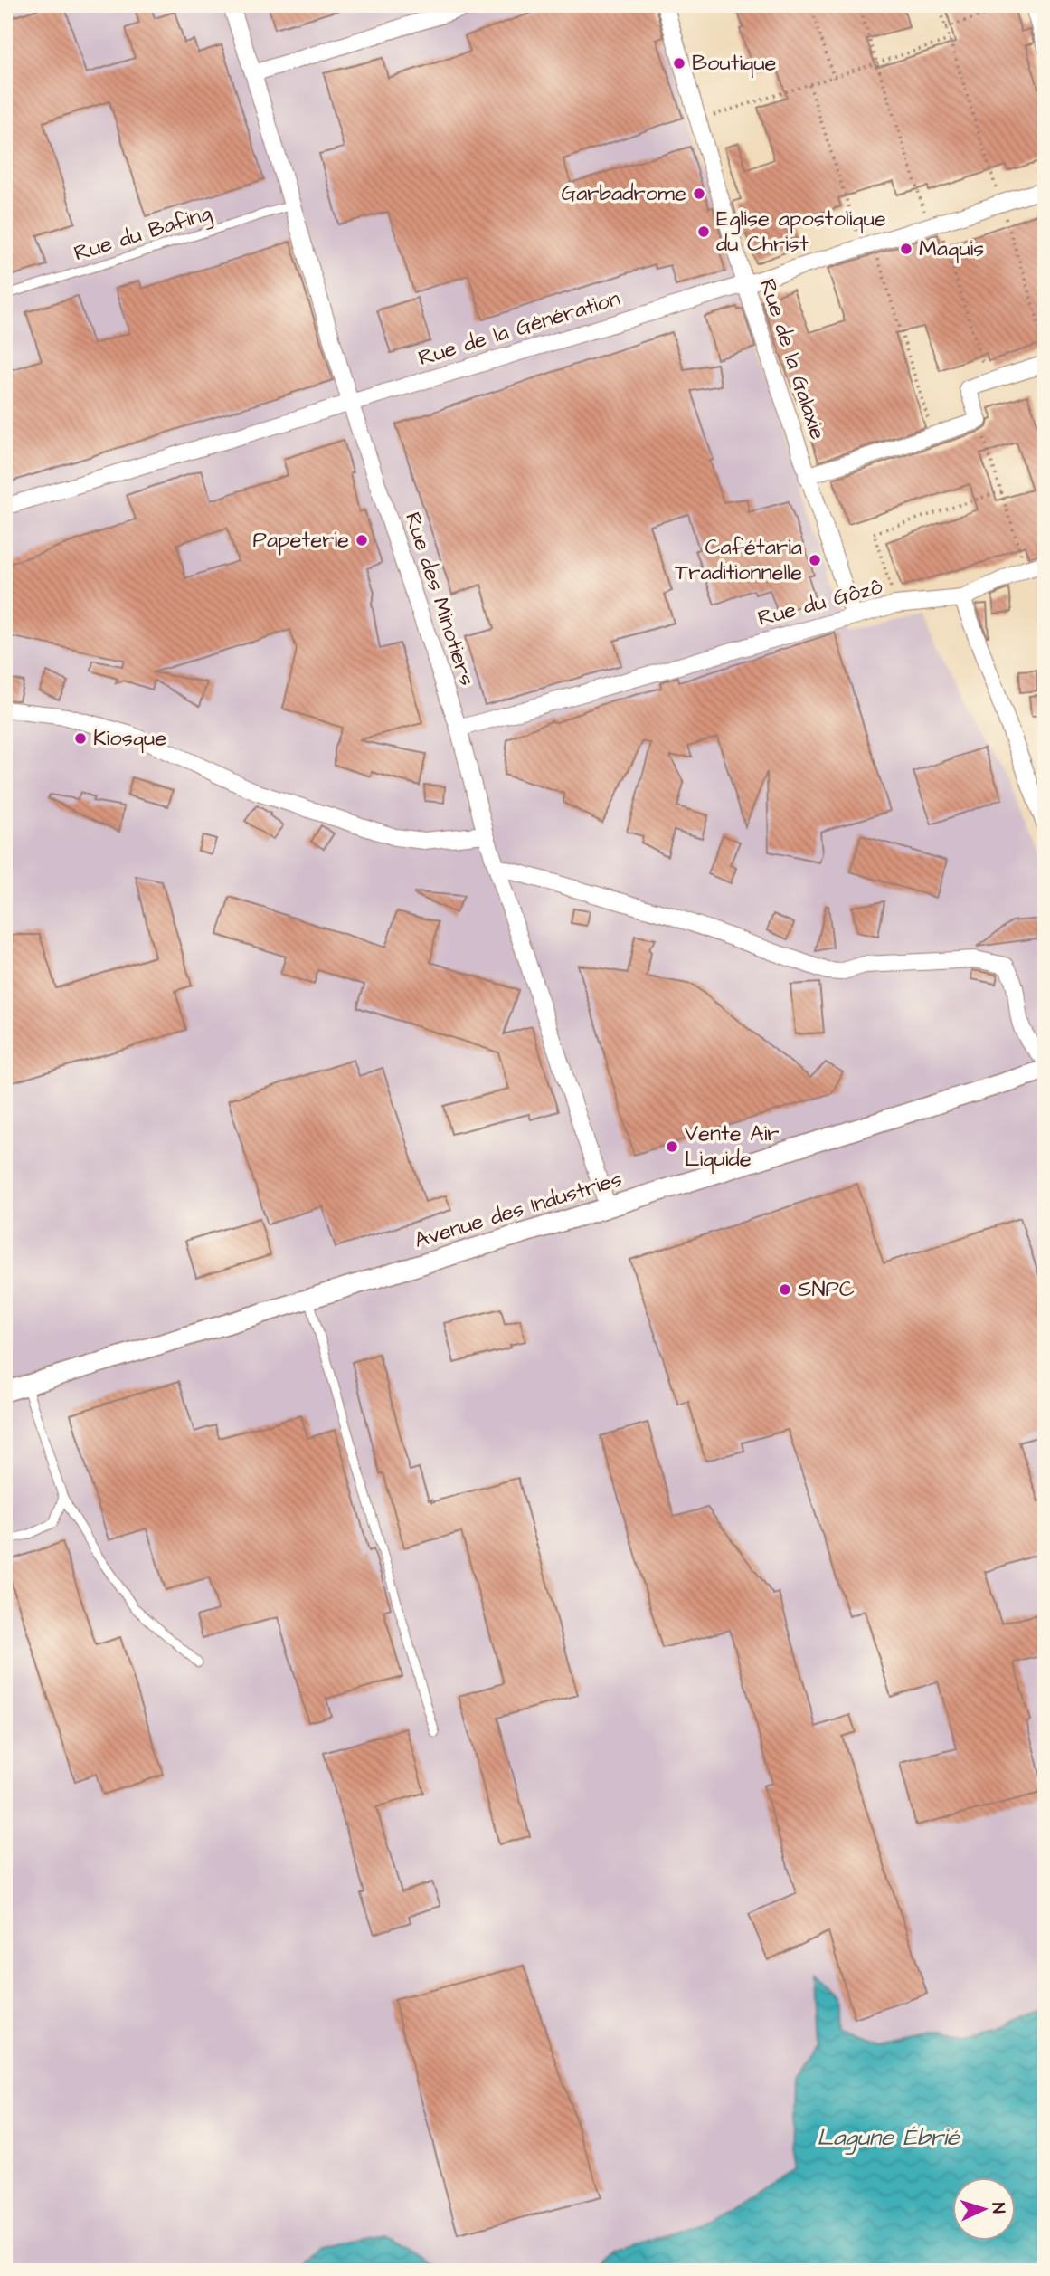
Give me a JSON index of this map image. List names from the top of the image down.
{
  "streets": {
    "street": [
      "Rue de la Génération",
      "Rue de la Galaxie",
      "Rue des Minotiers",
      "Rue du Gôzô",
      "Avenue des Industries"
    ],
    "lane": ["Rue du Bafing"]
  },
  "crossings": [
    ["Rue du Bafing", "Rue des Minotiers"],
    ["Rue de la Génération", "Rue de la Galaxie"],
    ["Rue de la Génération", "Rue des Minotiers"],
    ["Rue de la Galaxie", "Rue du Gôzô"],
    ["Rue des Minotiers", "Rue du Gôzô"],
    ["Rue des Minotiers", "Avenue des Industries"]
  ],
  "water": ["Lagune Ébrié"],
  "places": [
    "Boutique",
    "Garbadrome",
    "Eglise apostolique du Christ",
    "Maquis",
    "Papeterie",
    "Cafétaria Traditionnelle",
    "Kiosque",
    "Vente Air Liquide",
    "SNPC"
  ],
  "north": "right"
}
